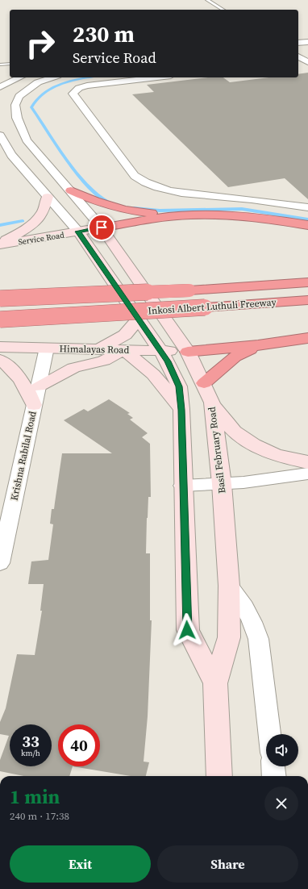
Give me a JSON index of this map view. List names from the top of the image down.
{
  "streets": {
    "highway": ["Inkosi Albert Luthuli Freeway"],
    "street": [
      "Service Road",
      "Himalayas Road",
      "Basil February Road",
      "Krishna Rabilal Road"
    ]
  },
  "crossings": [
    ["Service Road", "Basil February Road"],
    ["Himalayas Road", "Basil February Road"],
    ["Himalayas Road", "Krishna Rabilal Road"]
  ],
  "page": {
    "turn": ["230 m", "Service Road"],
    "speed": "33 km/h",
    "limit": "40",
    "heading": ["1 min", "240 m · 17:38"],
    "buttons": ["Exit", "Share"]
  }
}
